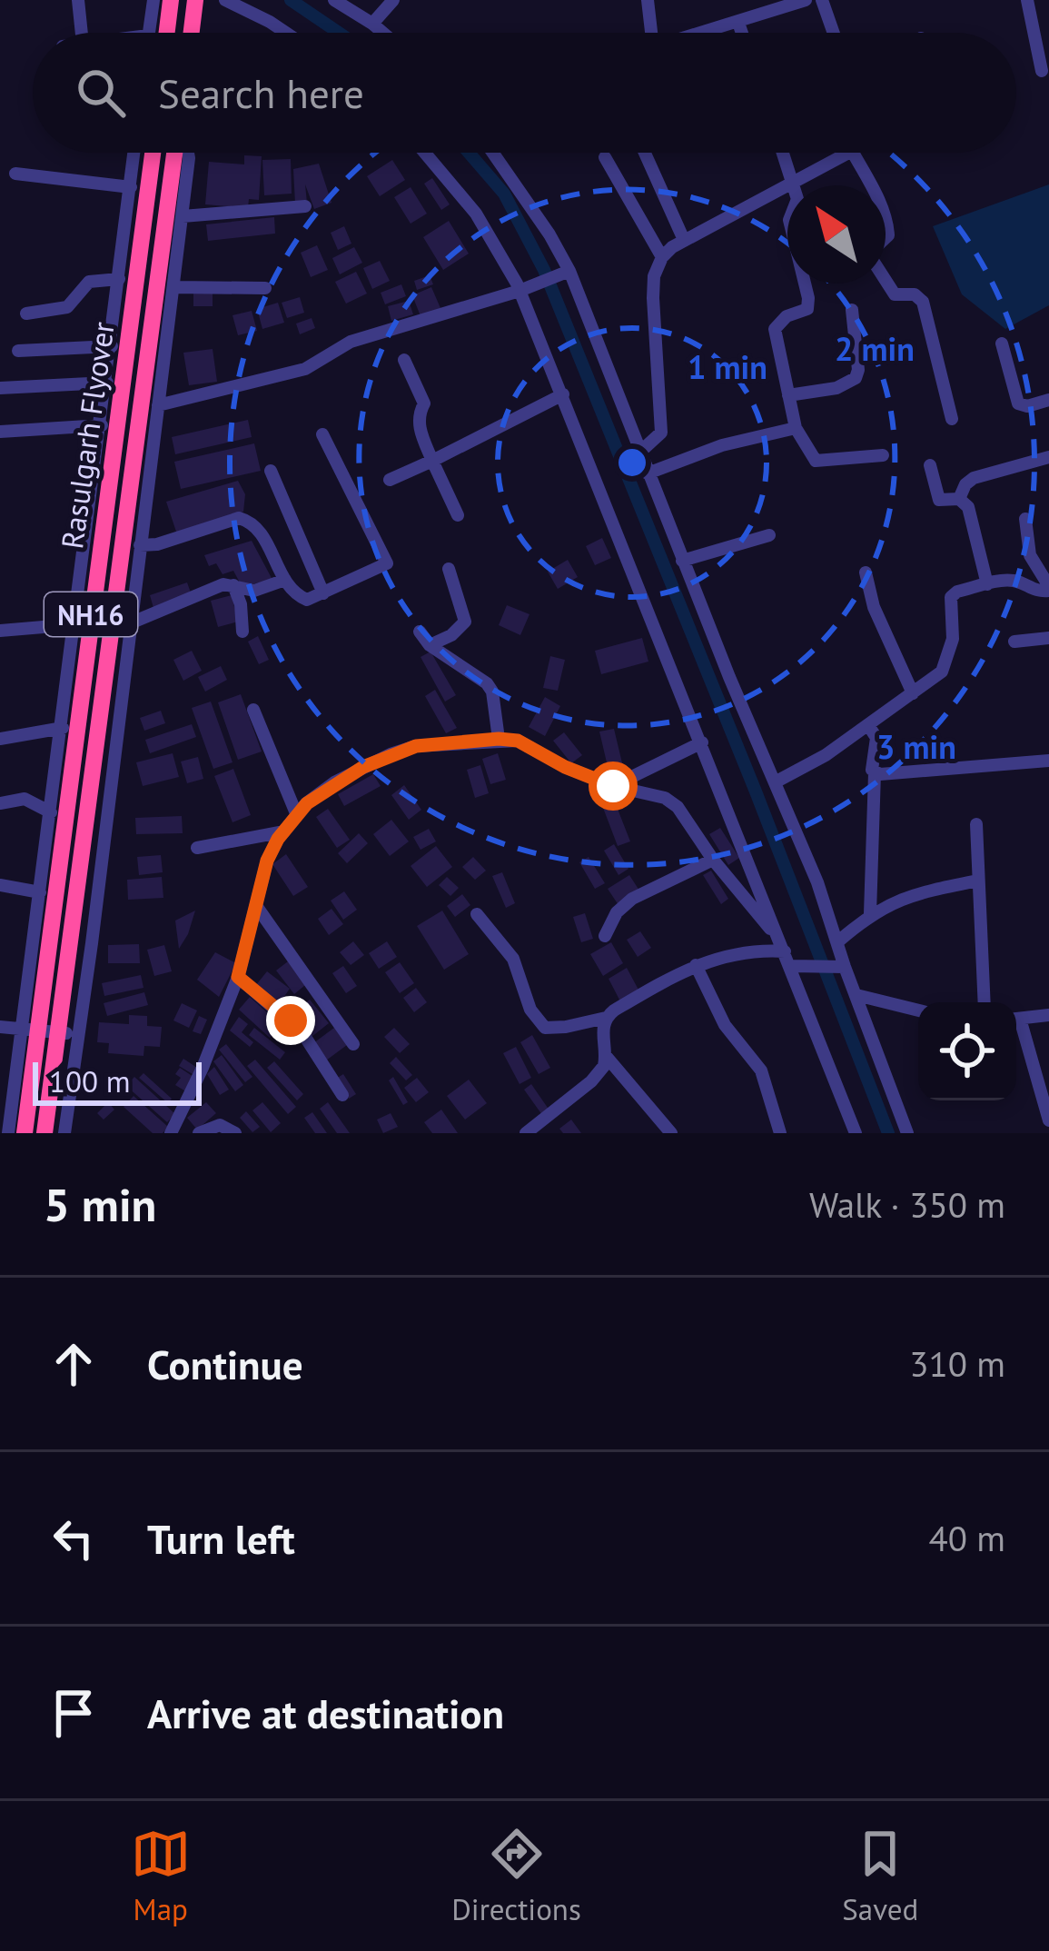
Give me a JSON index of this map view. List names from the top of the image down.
{
  "streets": {
    "highway": ["Rasulgarh Flyover", "NH16"]
  },
  "scale_bar": "100 m",
  "north": "top left",
  "page": {
    "search": "Search here",
    "scale": "100 m",
    "heading": ["5 min", "Walk · 350 m"],
    "list": [
      ["Continue", "310 m"],
      ["Turn left", "40 m"],
      "Arrive at destination"
    ],
    "nav": ["Map", "Directions", "Saved"]
  },
  "rings": ["2 min", "1 min", "3 min"]
}
